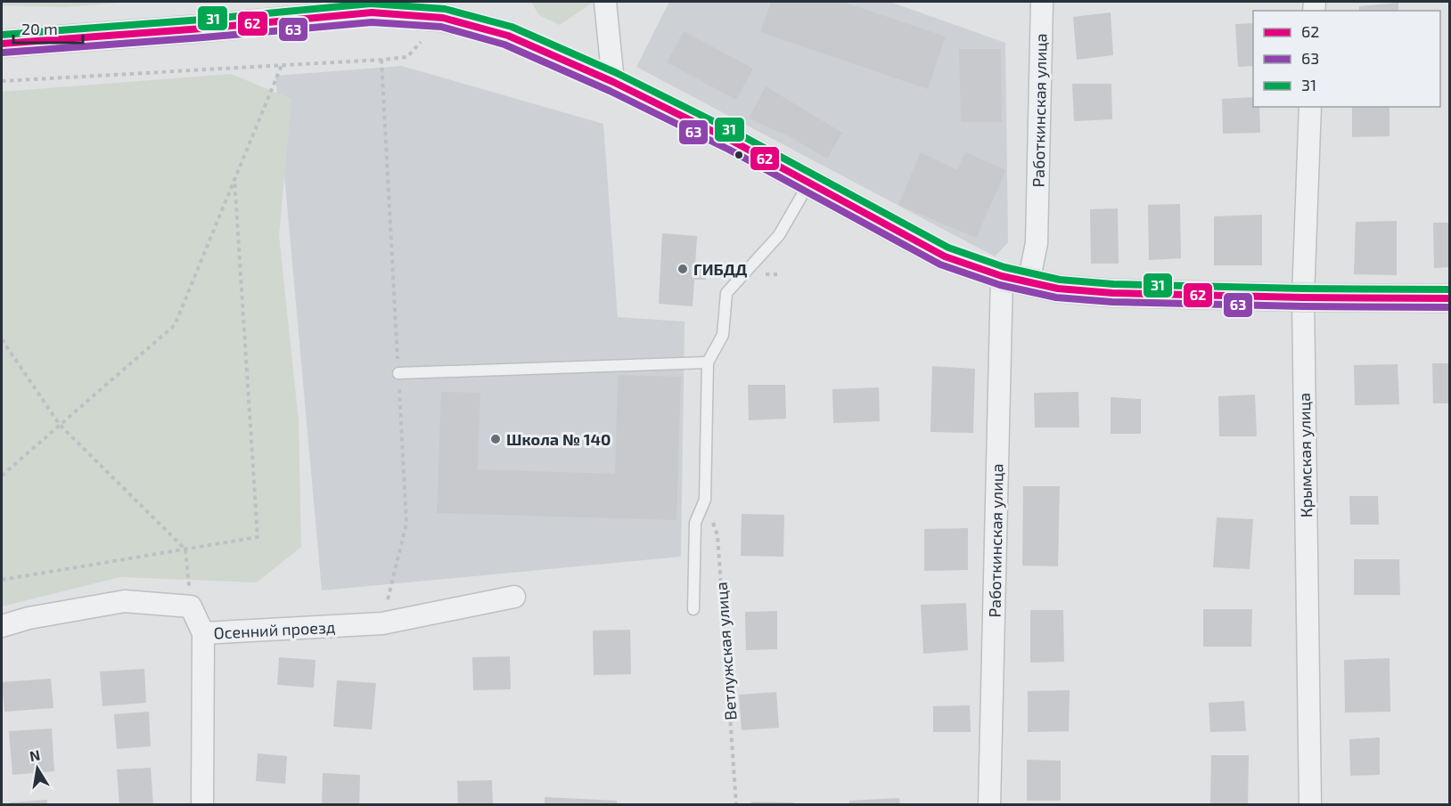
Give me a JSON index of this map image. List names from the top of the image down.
{
  "streets": {
    "street": ["Работкинская улица", "Крымская улица", "Осенний проезд"],
    "lane": ["Ветлужская улица"]
  },
  "places": ["ГИБДД", "Школа № 140"],
  "lines": ["transit line 31", "transit line 62", "transit line 63"],
  "legend": ["62", "63", "31"],
  "scale_bar": "20 m",
  "north": "top"
}
